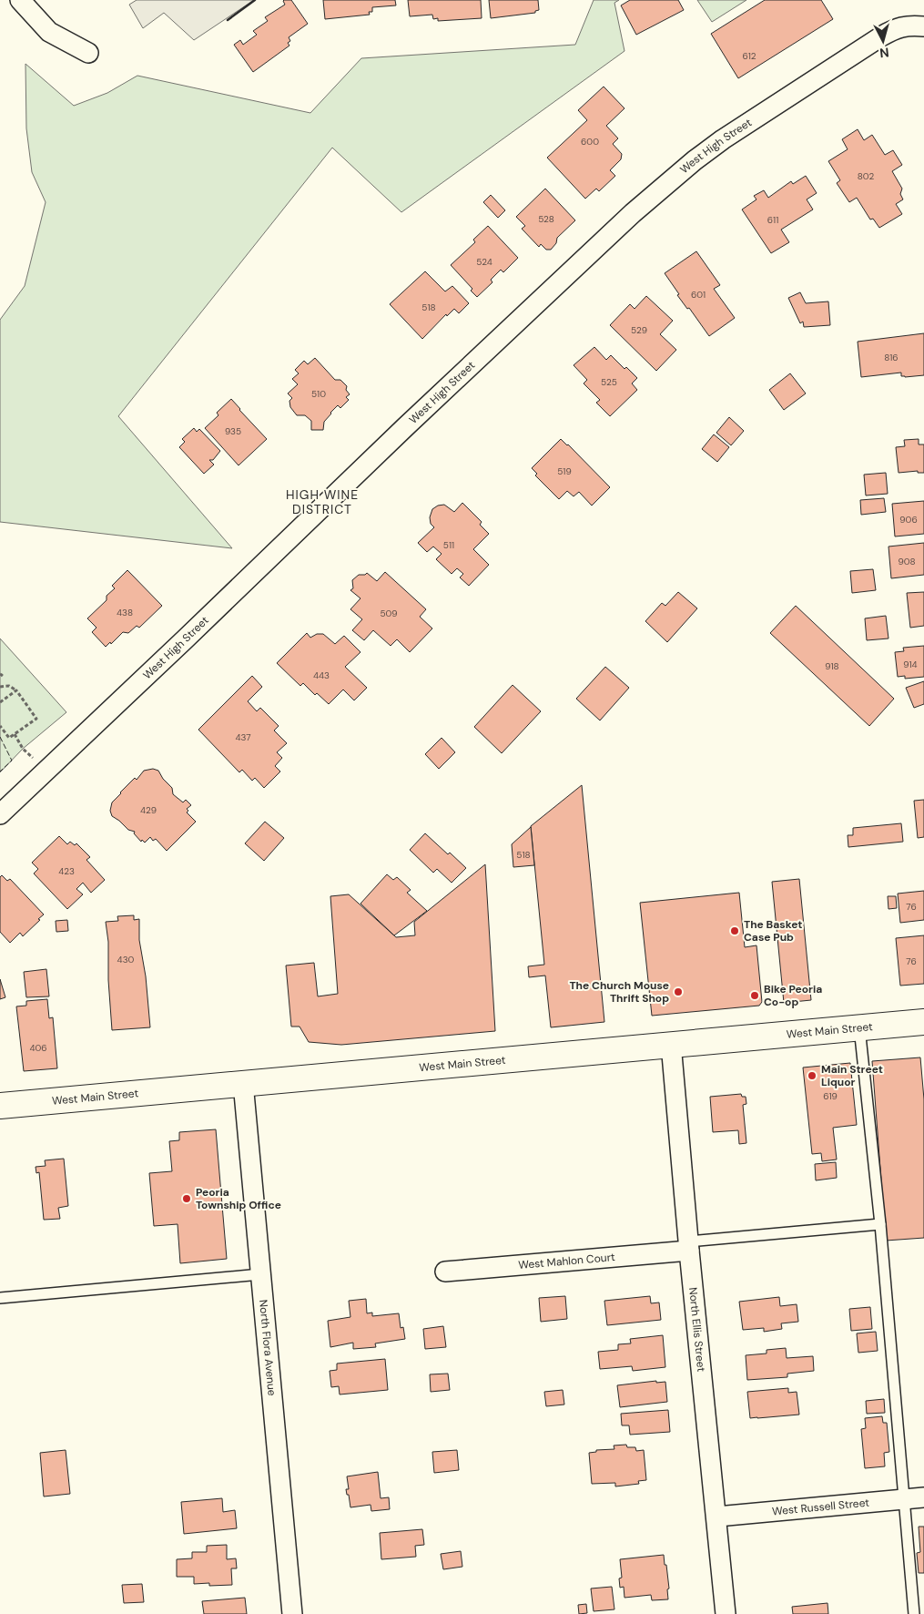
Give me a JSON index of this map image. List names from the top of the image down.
{
  "streets": {
    "main road": ["West Main Street"],
    "street": [
      "West High Street",
      "West Mahlon Court",
      "North Ellis Street",
      "North Flora Avenue",
      "West Russell Street"
    ]
  },
  "crossings": [
    ["West Main Street", "North Ellis Street"],
    ["West Main Street", "North Flora Avenue"],
    ["West Mahlon Court", "North Ellis Street"],
    ["North Ellis Street", "West Russell Street"]
  ],
  "districts": ["HIGH WINE DISTRICT"],
  "places": [
    "The Basket Case Pub",
    "The Church Mouse Thrift Shop",
    "Bike Peoria Co-op",
    "Main Street Liquor",
    "Peoria Township Office"
  ],
  "house_numbers": [
    "612",
    "600",
    "802",
    "528",
    "611",
    "524",
    "601",
    "518",
    "529",
    "816",
    "525",
    "510",
    "935",
    "519",
    "906",
    "511",
    "908",
    "438",
    "509",
    "914",
    "918",
    "443",
    "437",
    "429",
    "518",
    "423",
    "76",
    "430",
    "76",
    "406",
    "619"
  ],
  "north": "bottom"
}
